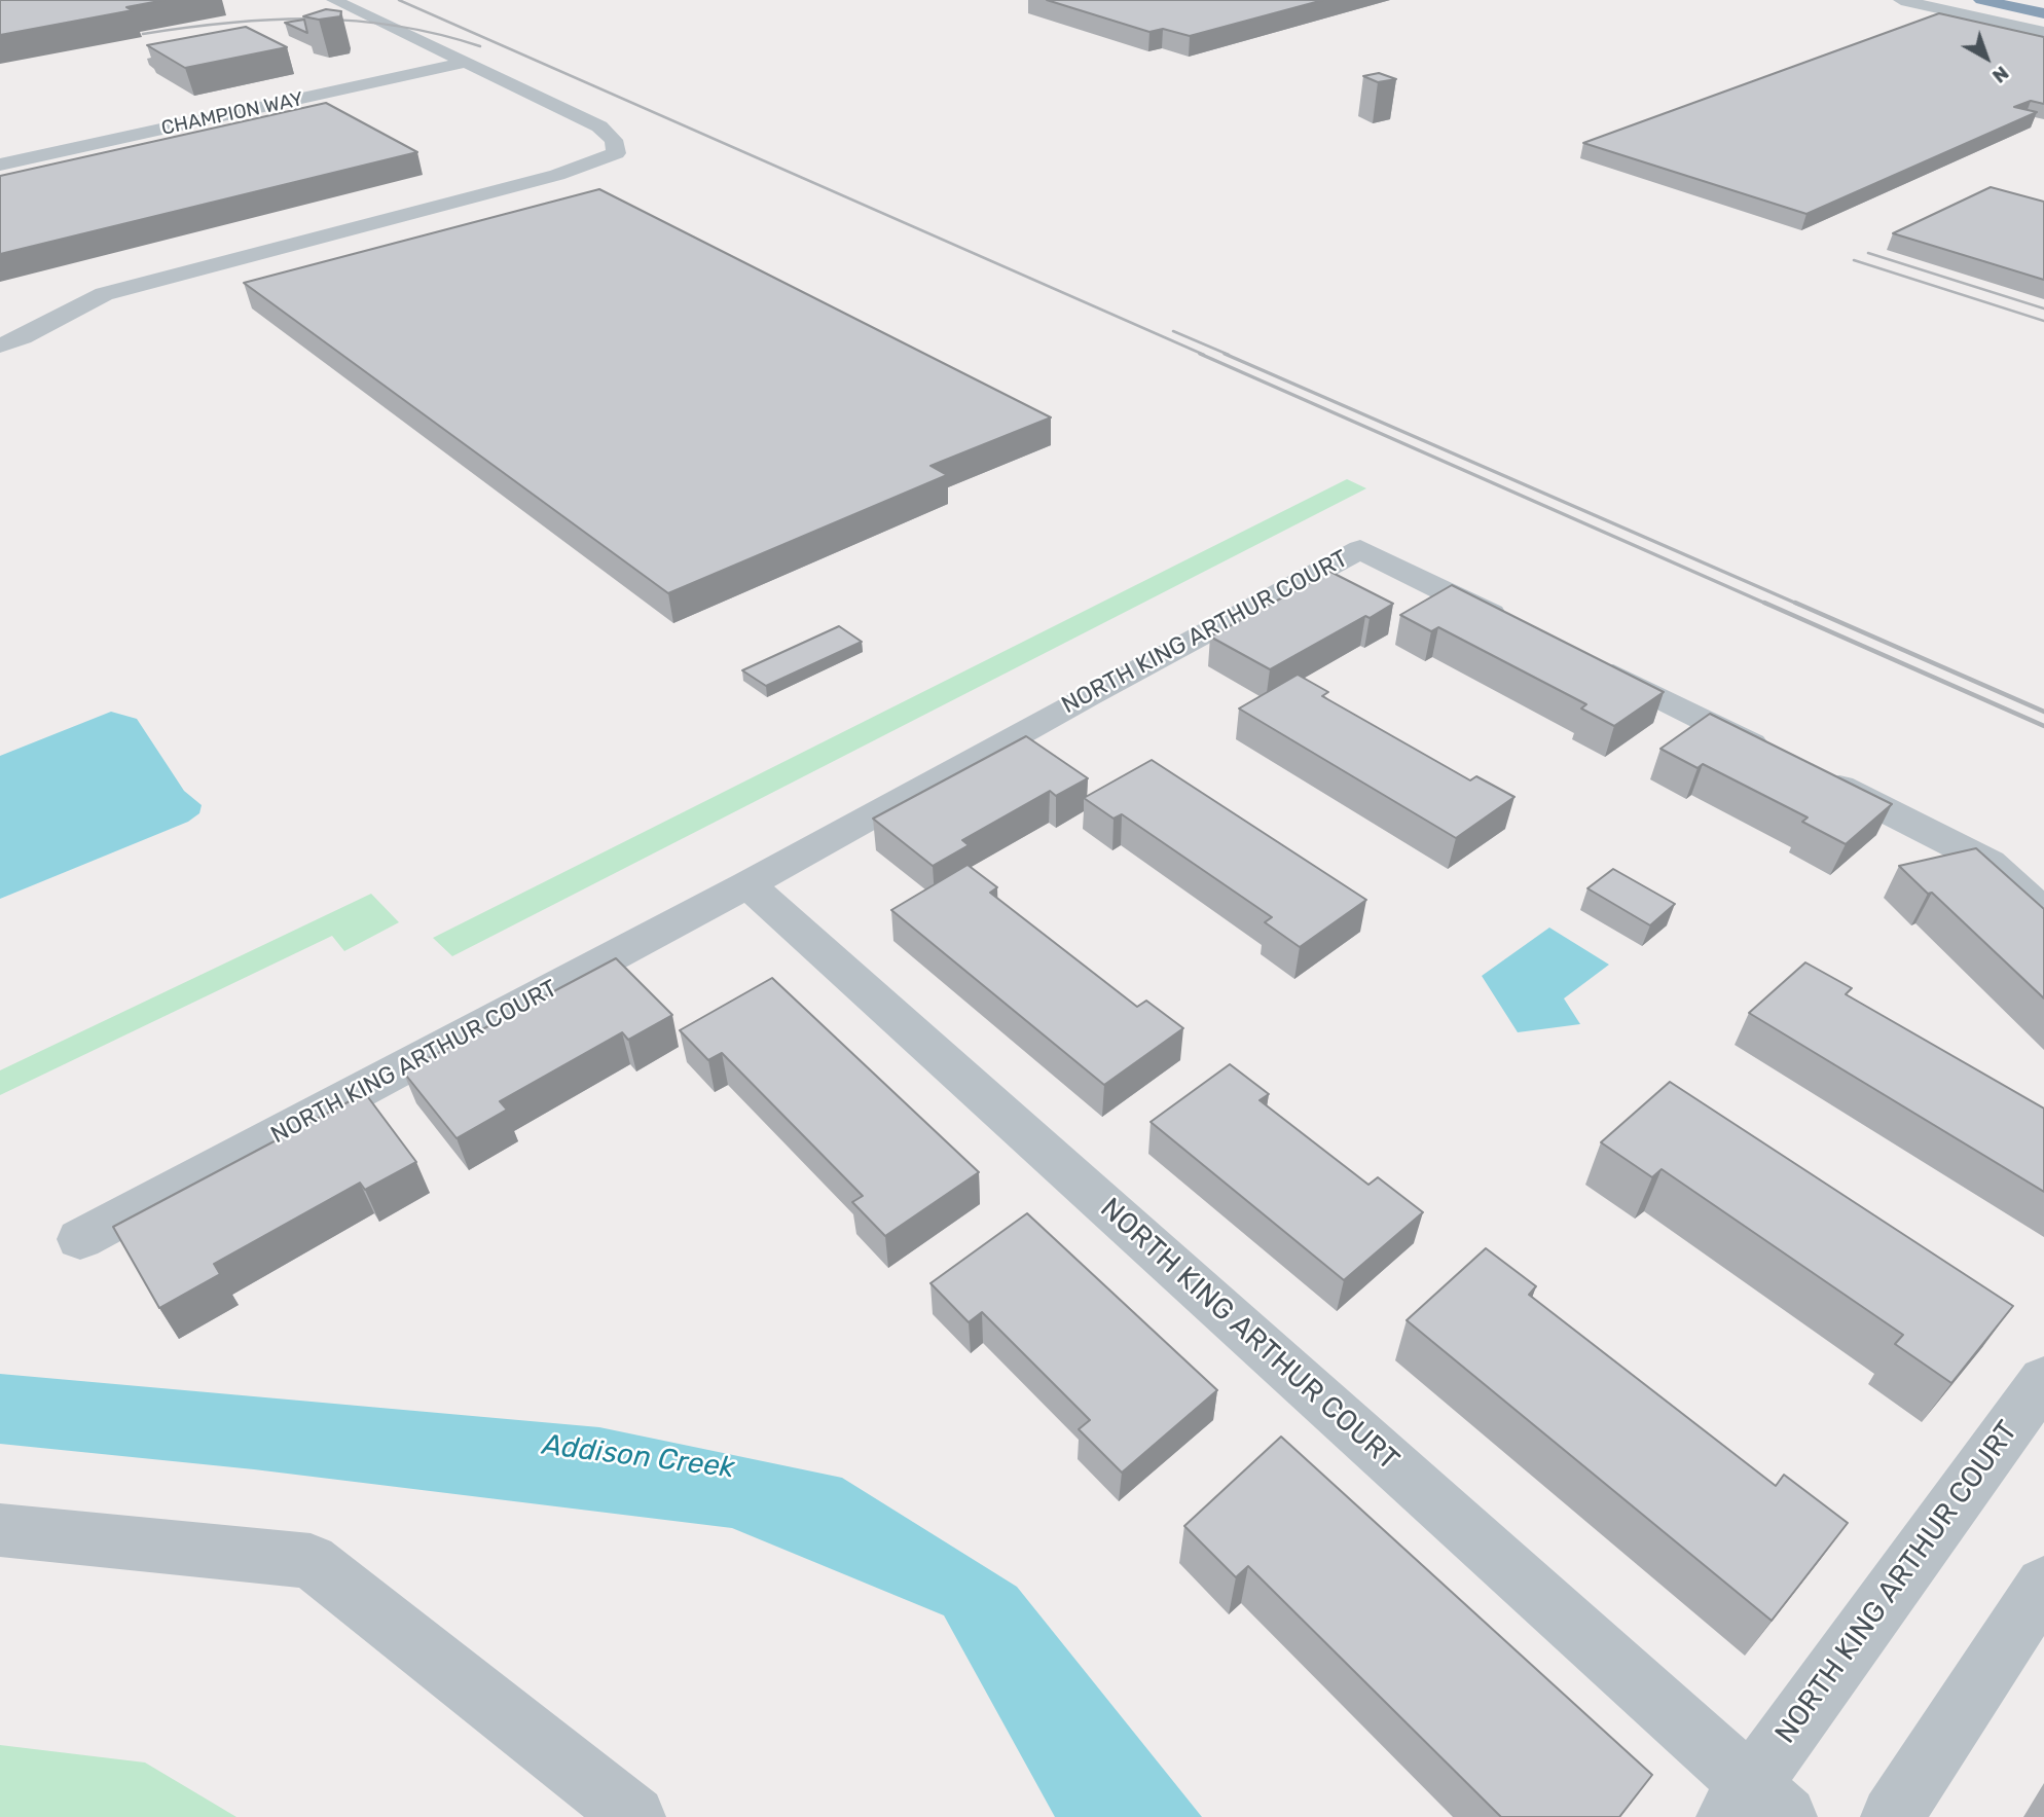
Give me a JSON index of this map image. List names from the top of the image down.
{
  "streets": {
    "street": ["CHAMPION WAY", "NORTH KING ARTHUR COURT"]
  },
  "water": ["Addison Creek"],
  "north": "bottom right"
}
